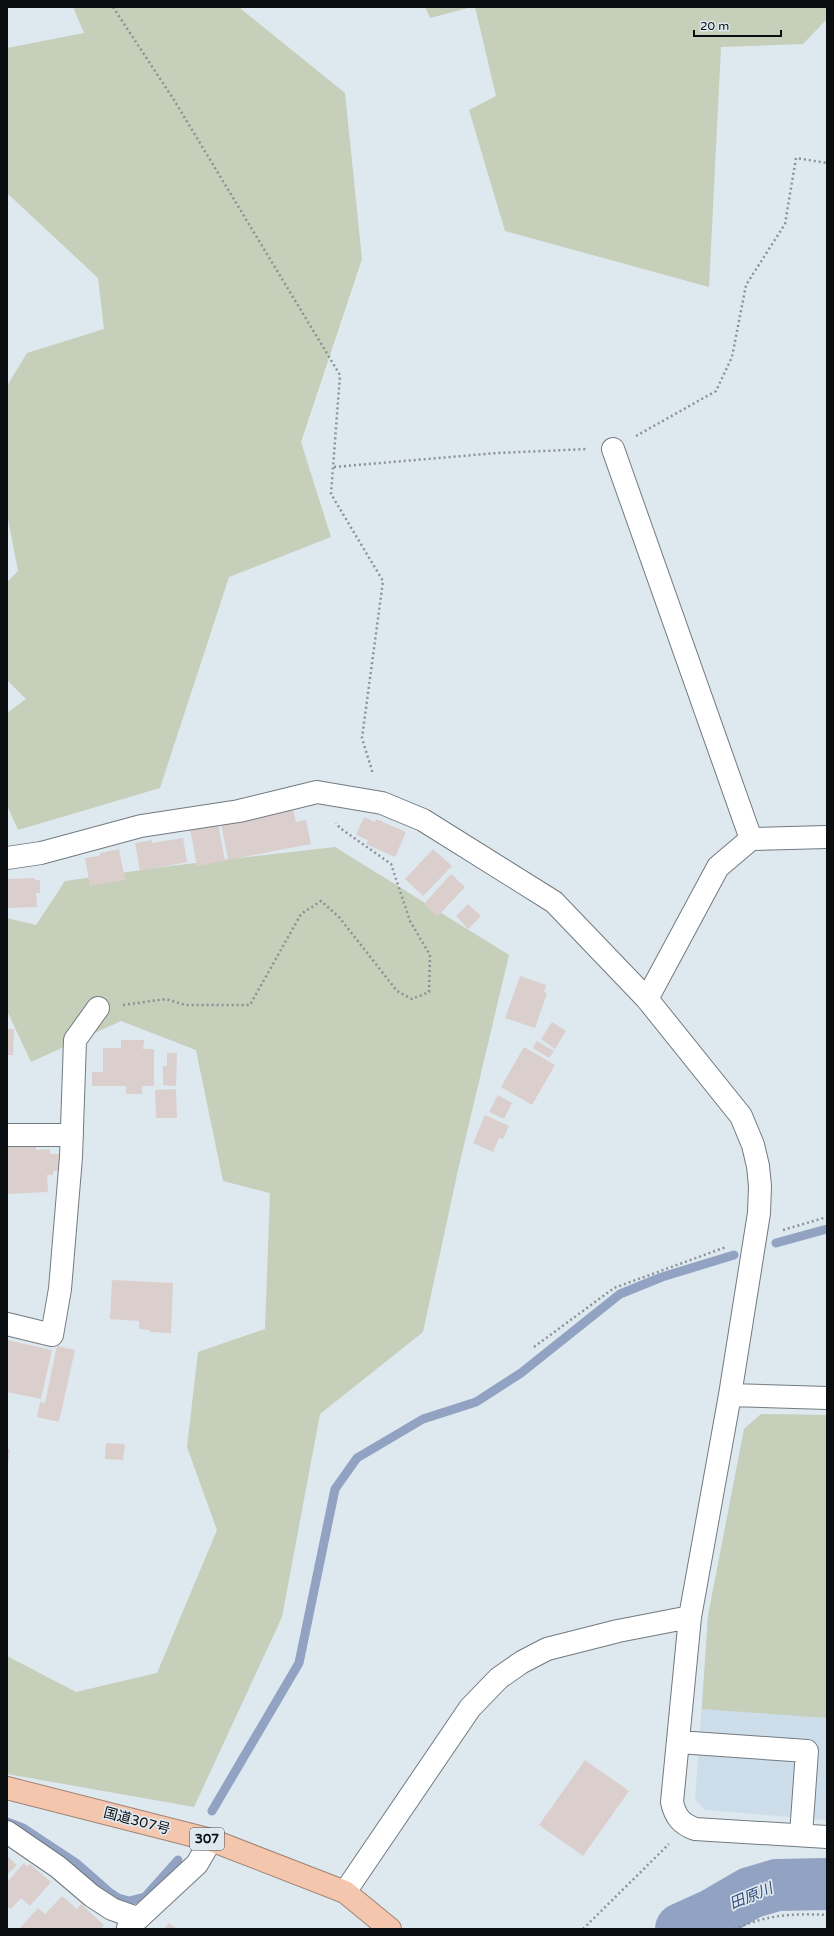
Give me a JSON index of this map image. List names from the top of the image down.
{
  "streets": {
    "highway": ["国道307号", "307"]
  },
  "water": ["田原川"],
  "scale_bar": "20 m"
}
